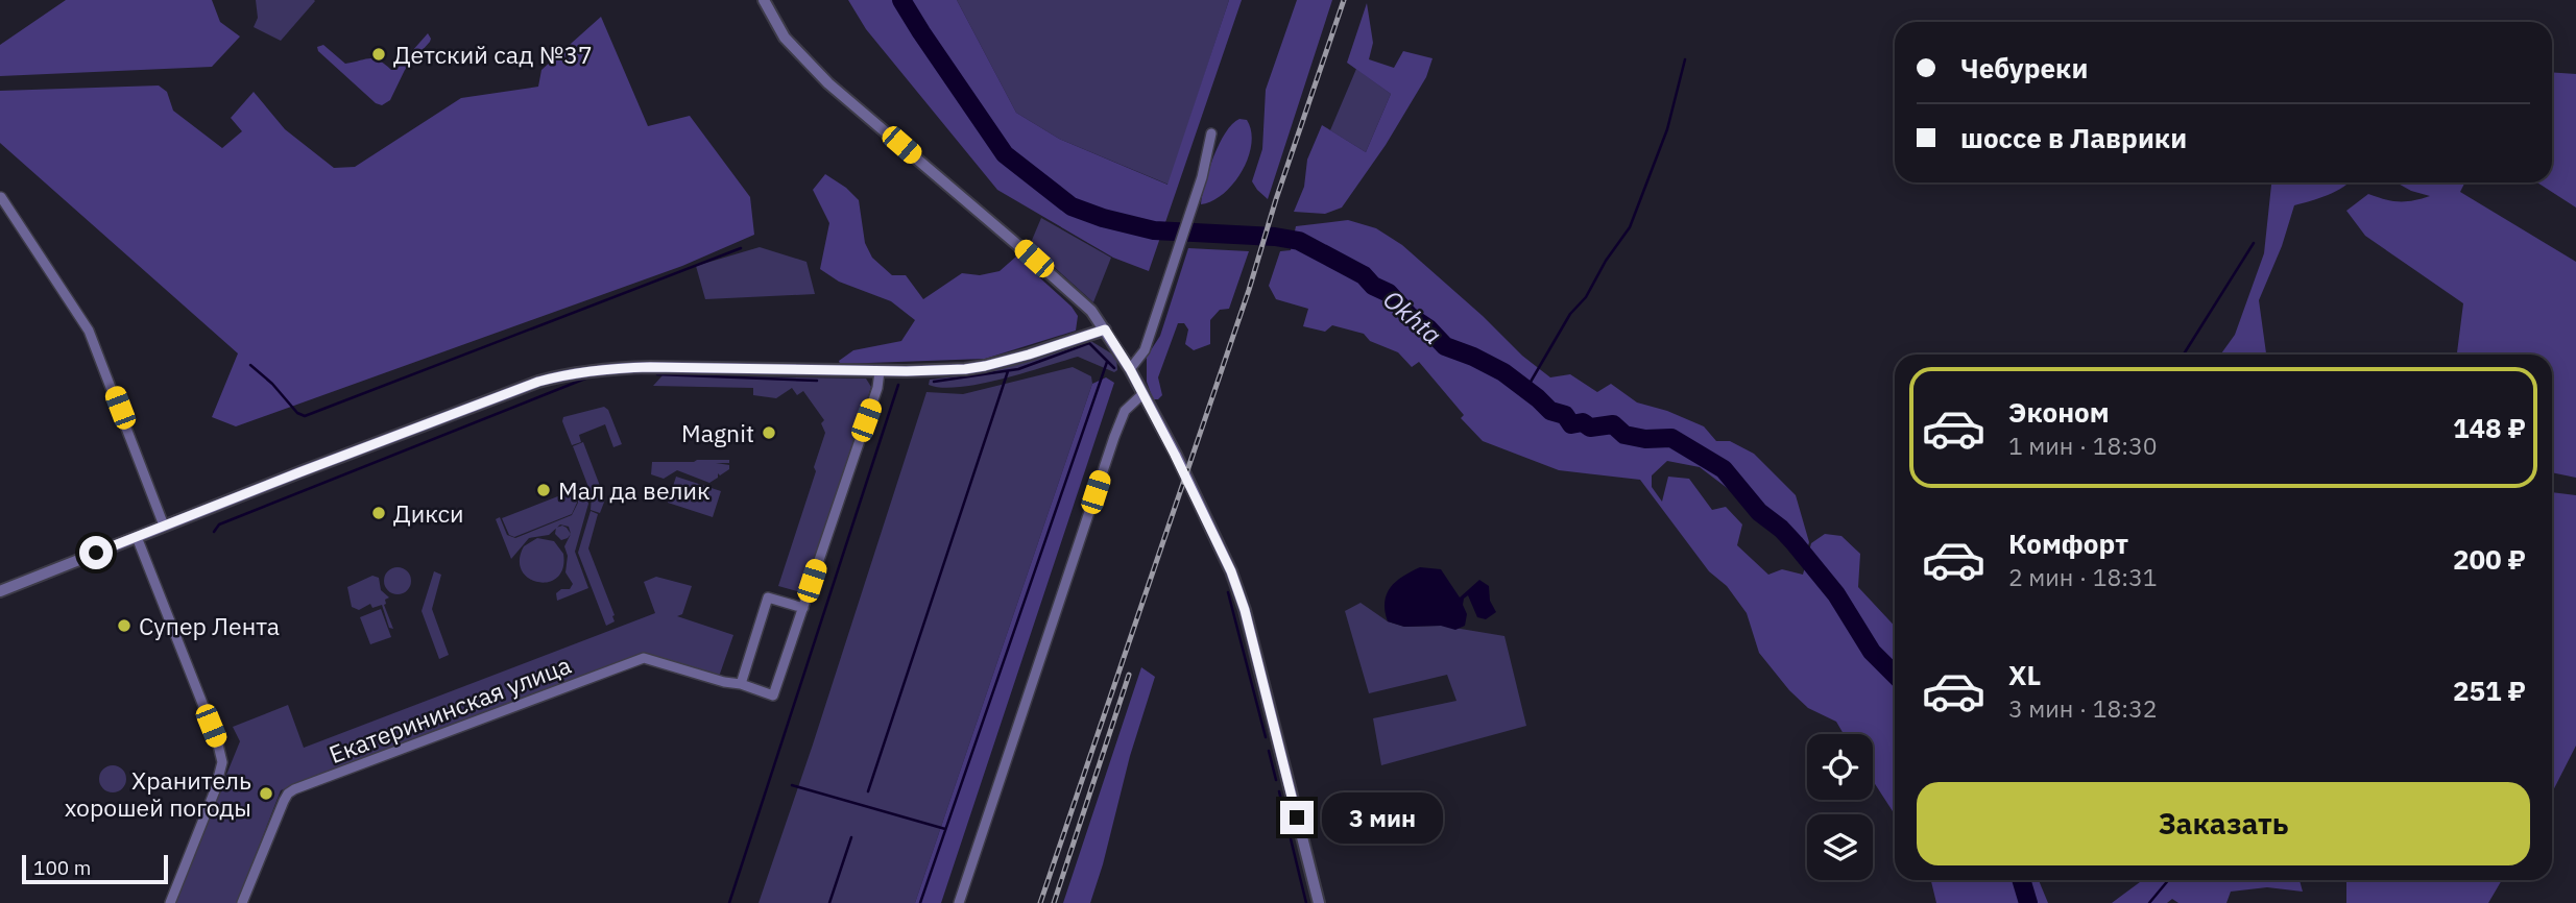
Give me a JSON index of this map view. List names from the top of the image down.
{
  "streets": {
    "street": ["Екатерининская улица"]
  },
  "water": ["Okhta"],
  "places": [
    "Детский сад №37",
    "Magnit",
    "Мал да велик",
    "Дикси",
    "Супер Лента",
    "Хранитель хорошей погоды"
  ],
  "scale_bar": "100 m",
  "page": {
    "banner": ["Чебуреки", "шоссе в Лаврики"],
    "list": [
      {
        "name": "Эконом",
        "note": "1 мин · 18:30",
        "value": "148 ₽"
      },
      {
        "name": "Комфорт",
        "note": "2 мин · 18:31",
        "value": "200 ₽"
      },
      {
        "name": "XL",
        "note": "3 мин · 18:32",
        "value": "251 ₽"
      }
    ],
    "buttons": "Заказать",
    "bubble": "3 мин",
    "scale": "100 m"
  }
}
